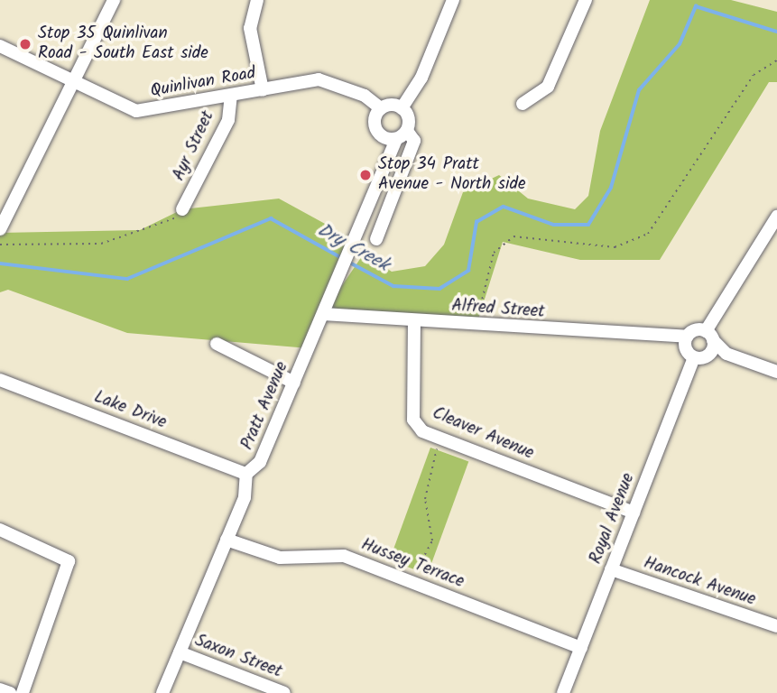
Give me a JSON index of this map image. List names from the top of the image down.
{
  "streets": {
    "street": [
      "Quinlivan Road",
      "Ayr Street",
      "Alfred Street",
      "Pratt Avenue",
      "Lake Drive",
      "Cleaver Avenue",
      "Royal Avenue",
      "Hussey Terrace",
      "Hancock Avenue",
      "Saxon Street"
    ]
  },
  "crossings": [
    ["Quinlivan Road", "Ayr Street"],
    ["Quinlivan Road", "Pratt Avenue"],
    ["Alfred Street", "Pratt Avenue"],
    ["Alfred Street", "Cleaver Avenue"],
    ["Alfred Street", "Royal Avenue"],
    ["Pratt Avenue", "Lake Drive"],
    ["Pratt Avenue", "Hussey Terrace"],
    ["Pratt Avenue", "Saxon Street"],
    ["Cleaver Avenue", "Royal Avenue"],
    ["Royal Avenue", "Hussey Terrace"],
    ["Royal Avenue", "Hancock Avenue"]
  ],
  "water": ["Dry Creek"],
  "places": ["Stop 35 Quinlivan Road - South East side", "Stop 34 Pratt Avenue - North side"]
}
